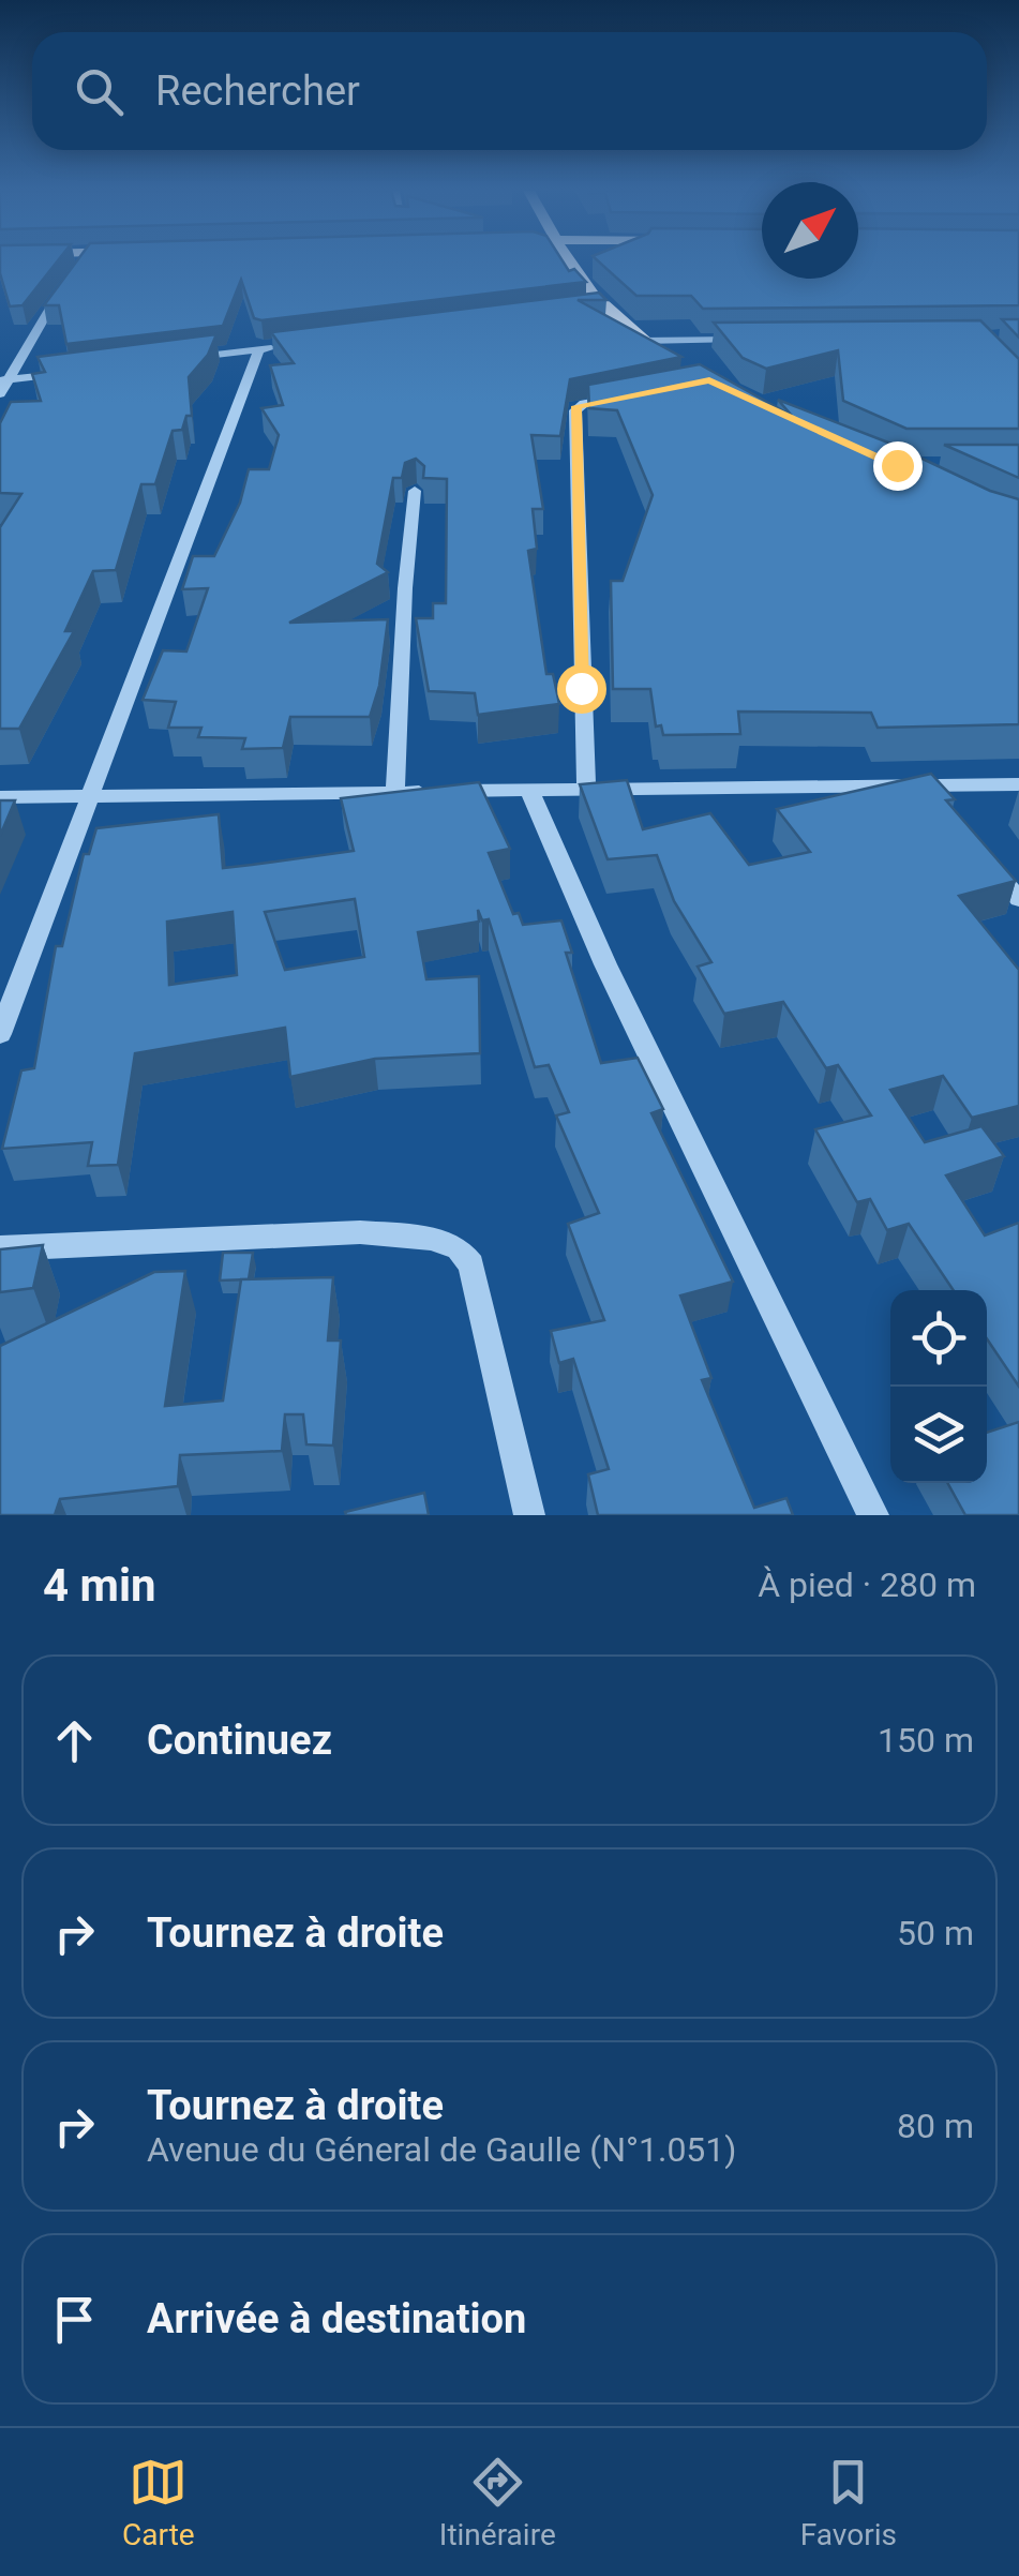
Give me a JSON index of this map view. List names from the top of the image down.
{
  "north": "top right",
  "page": {
    "search": "Rechercher",
    "heading": ["4 min", "À pied · 280 m"],
    "list": [
      ["Continuez", "150 m"],
      ["Tournez à droite", "50 m"],
      ["Tournez à droite", "Avenue du Géneral de Gaulle (N°1.051)", "80 m"],
      "Arrivée à destination"
    ],
    "nav": ["Carte", "Itinéraire", "Favoris"]
  }
}
